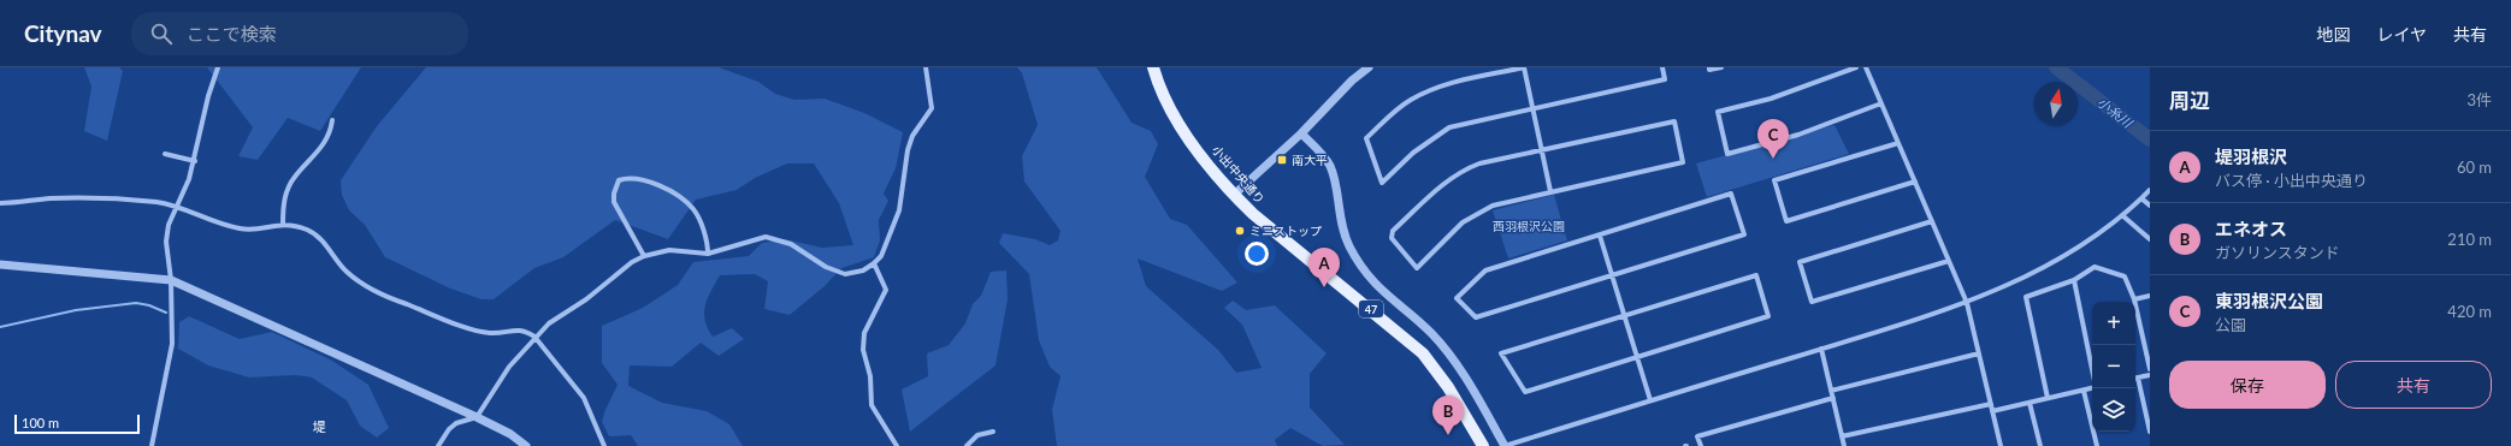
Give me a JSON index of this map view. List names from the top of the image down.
{
  "streets": {
    "main road": ["小出中央通り", "47"]
  },
  "districts": ["堤"],
  "water": ["小糸川"],
  "parks": ["西羽根沢公園"],
  "places": {
    "transit": ["南大平"],
    "other": ["ミニストップ"]
  },
  "scale_bar": "100 m",
  "north": "top",
  "page": {
    "header": "Citynav",
    "search": "ここで検索",
    "nav": ["地図", "レイヤ", "共有"],
    "heading": ["周辺", "3件"],
    "pins": ["C", "A", "B"],
    "list": [
      {
        "mark": "A",
        "name": "堤羽根沢",
        "note": "バス停 · 小出中央通り",
        "value": "60 m"
      },
      {
        "mark": "B",
        "name": "エネオス",
        "note": "ガソリンスタンド",
        "value": "210 m"
      },
      {
        "mark": "C",
        "name": "東羽根沢公園",
        "note": "公園",
        "value": "420 m"
      }
    ],
    "map_buttons": ["+", "−"],
    "buttons": ["保存", "共有"],
    "scale": "100 m"
  }
}
